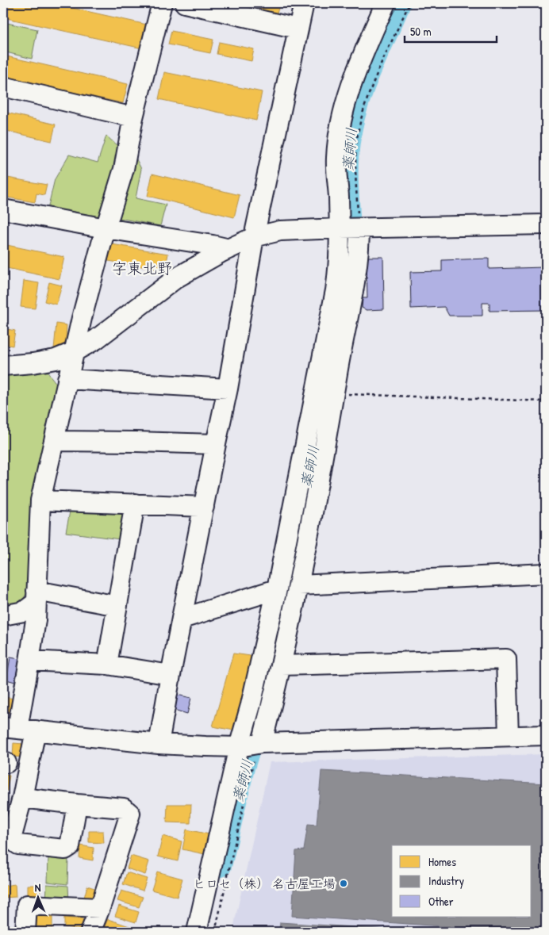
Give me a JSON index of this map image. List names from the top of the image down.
{
  "districts": ["字東北野"],
  "water": ["薬師川"],
  "places": ["ヒロセ（株） 名古屋工場"],
  "legend": ["Homes", "Industry", "Other"],
  "scale_bar": "50 m",
  "north": "top"
}
